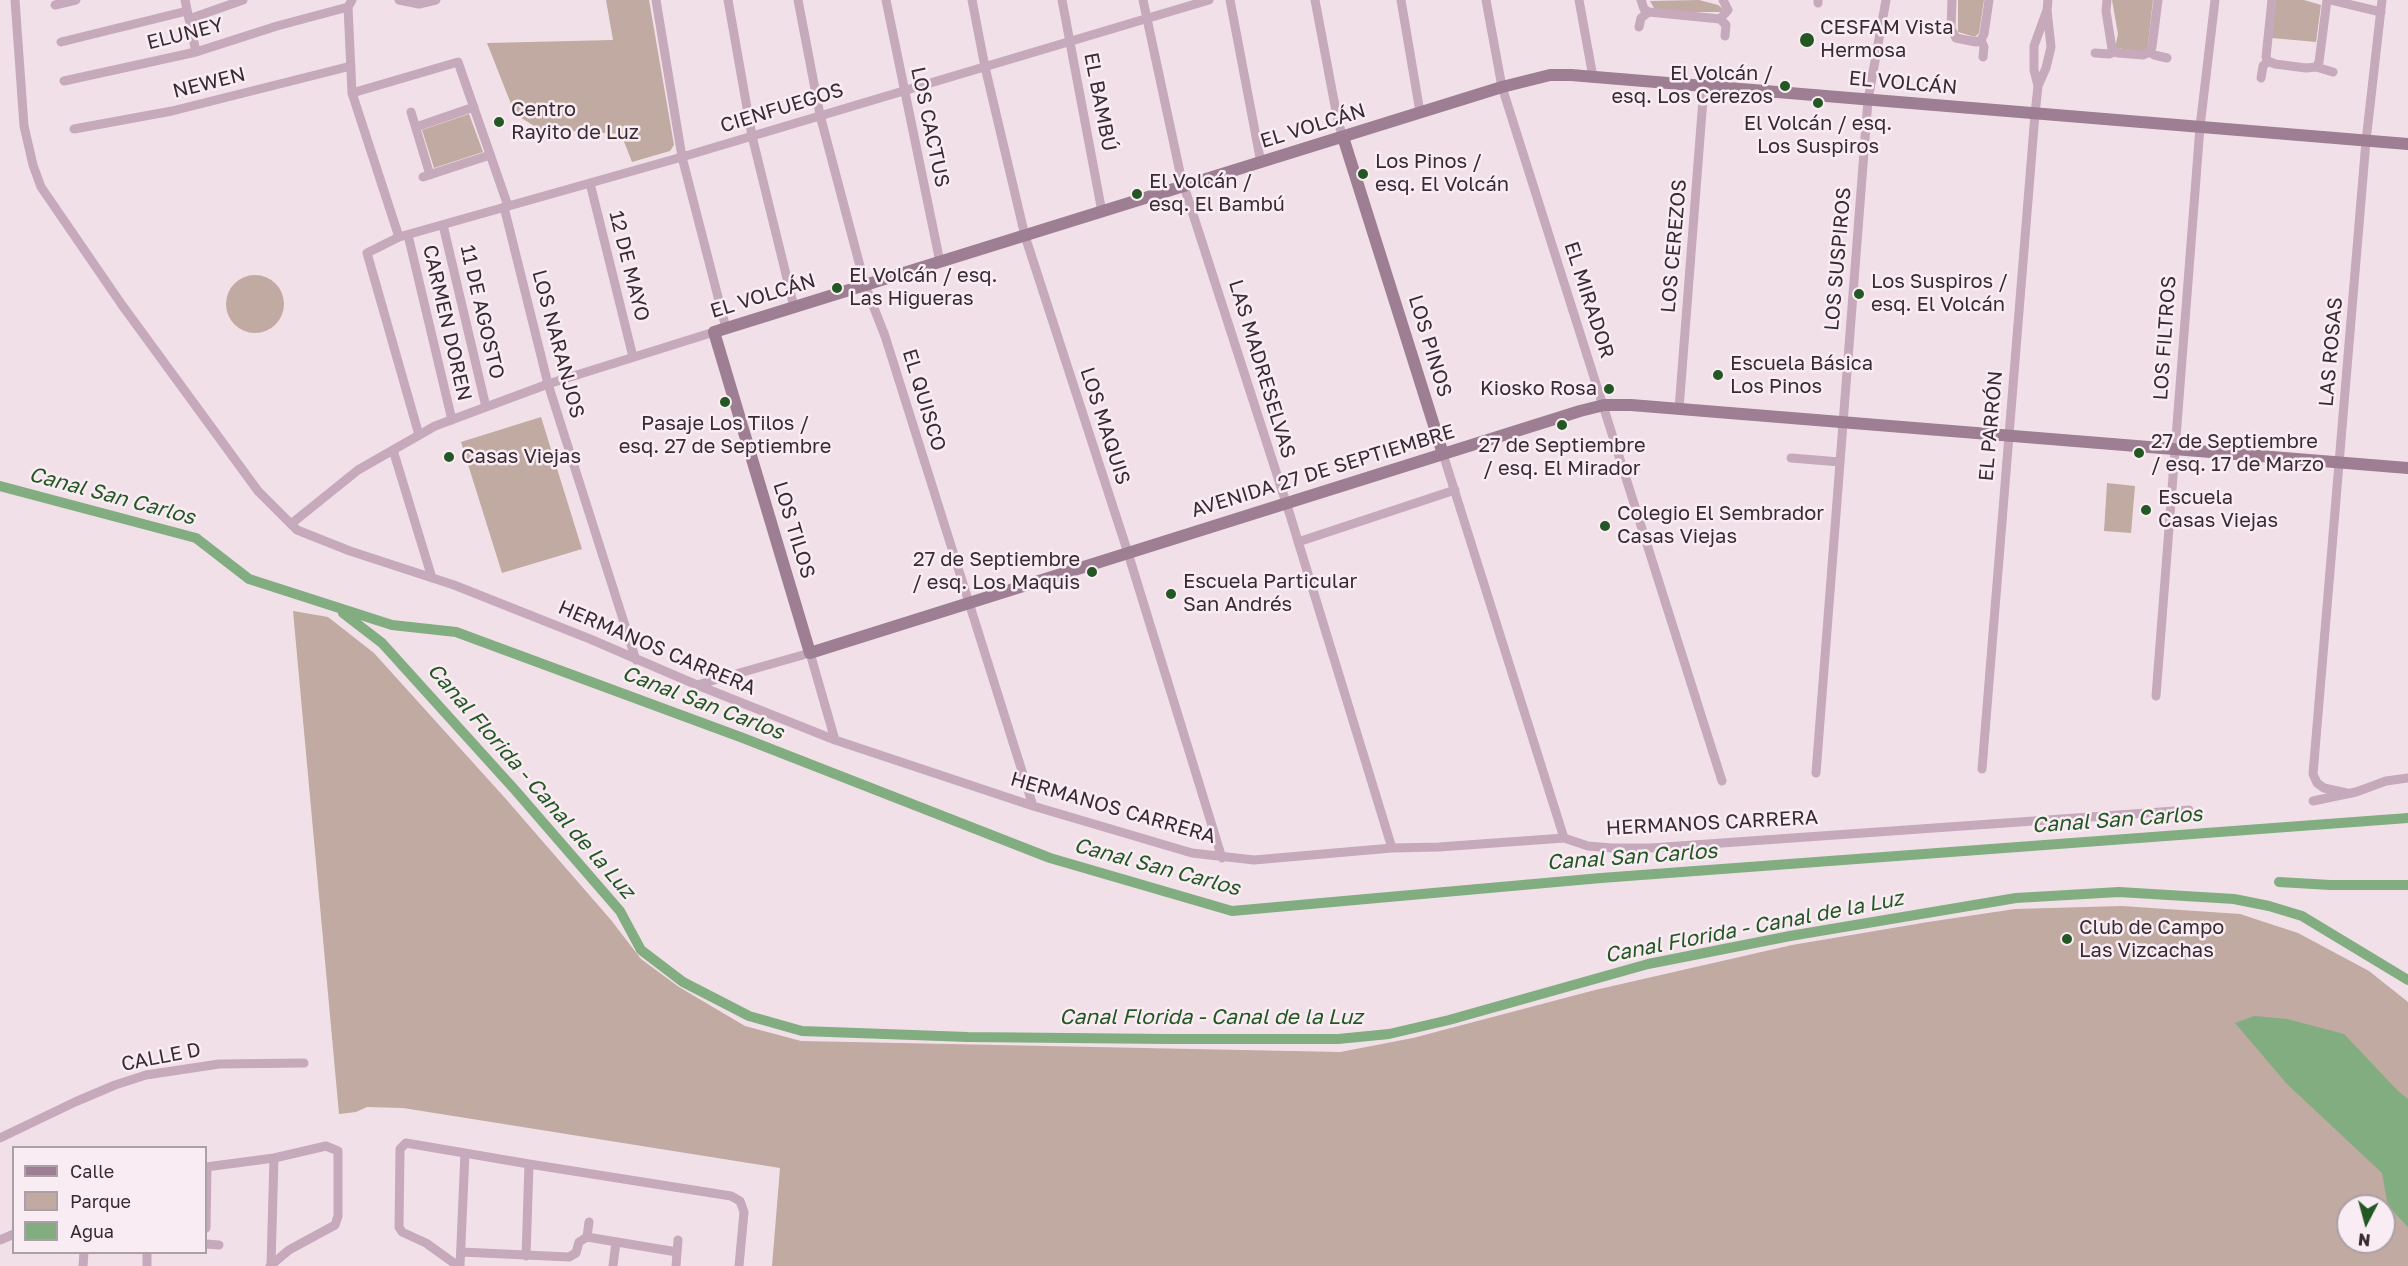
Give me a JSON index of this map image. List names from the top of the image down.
{
  "streets": {
    "street": [
      "ELUNEY",
      "NEWEN",
      "EL VOLCÁN",
      "EL BAMBÚ",
      "CIENFUEGOS",
      "LOS CACTUS",
      "LOS CEREZOS",
      "LOS SUSPIROS",
      "12 DE MAYO",
      "EL MIRADOR",
      "11 DE AGOSTO",
      "CARMEN DOREN",
      "LOS FILTROS",
      "LOS NARANJOS",
      "LOS PINOS",
      "LAS ROSAS",
      "LAS MADRESELVAS",
      "EL QUISCO",
      "LOS MAQUIS",
      "EL PARRÓN",
      "AVENIDA 27 DE SEPTIEMBRE",
      "LOS TILOS",
      "HERMANOS CARRERA",
      "CALLE D"
    ]
  },
  "crossings": [
    ["ELUNEY", "CARMEN DOREN"],
    ["NEWEN", "CARMEN DOREN"],
    ["EL VOLCÁN", "EL BAMBÚ"],
    ["EL VOLCÁN", "CIENFUEGOS"],
    ["EL VOLCÁN", "LOS CACTUS"],
    ["EL VOLCÁN", "LOS CEREZOS"],
    ["EL VOLCÁN", "LOS SUSPIROS"],
    ["EL VOLCÁN", "12 DE MAYO"],
    ["EL VOLCÁN", "EL MIRADOR"],
    ["EL VOLCÁN", "11 DE AGOSTO"],
    ["EL VOLCÁN", "CARMEN DOREN"],
    ["EL VOLCÁN", "LOS FILTROS"],
    ["EL VOLCÁN", "LOS NARANJOS"],
    ["EL VOLCÁN", "LOS PINOS"],
    ["EL VOLCÁN", "LAS ROSAS"],
    ["EL VOLCÁN", "LAS MADRESELVAS"],
    ["EL VOLCÁN", "EL QUISCO"],
    ["EL VOLCÁN", "LOS MAQUIS"],
    ["EL VOLCÁN", "EL PARRÓN"],
    ["EL VOLCÁN", "LOS TILOS"],
    ["EL VOLCÁN", "HERMANOS CARRERA"],
    ["EL BAMBÚ", "CIENFUEGOS"],
    ["CIENFUEGOS", "LOS CACTUS"],
    ["CIENFUEGOS", "12 DE MAYO"],
    ["CIENFUEGOS", "11 DE AGOSTO"],
    ["CIENFUEGOS", "CARMEN DOREN"],
    ["CIENFUEGOS", "LOS NARANJOS"],
    ["CIENFUEGOS", "LAS MADRESELVAS"],
    ["CIENFUEGOS", "EL QUISCO"],
    ["CIENFUEGOS", "LOS MAQUIS"],
    ["CIENFUEGOS", "LOS TILOS"],
    ["LOS CEREZOS", "AVENIDA 27 DE SEPTIEMBRE"],
    ["LOS SUSPIROS", "AVENIDA 27 DE SEPTIEMBRE"],
    ["EL MIRADOR", "AVENIDA 27 DE SEPTIEMBRE"],
    ["CARMEN DOREN", "LOS NARANJOS"],
    ["LOS FILTROS", "AVENIDA 27 DE SEPTIEMBRE"],
    ["LOS NARANJOS", "HERMANOS CARRERA"],
    ["LOS PINOS", "AVENIDA 27 DE SEPTIEMBRE"],
    ["LOS PINOS", "HERMANOS CARRERA"],
    ["LAS ROSAS", "AVENIDA 27 DE SEPTIEMBRE"],
    ["LAS MADRESELVAS", "AVENIDA 27 DE SEPTIEMBRE"],
    ["LAS MADRESELVAS", "HERMANOS CARRERA"],
    ["EL QUISCO", "AVENIDA 27 DE SEPTIEMBRE"],
    ["EL QUISCO", "HERMANOS CARRERA"],
    ["LOS MAQUIS", "AVENIDA 27 DE SEPTIEMBRE"],
    ["LOS MAQUIS", "HERMANOS CARRERA"],
    ["EL PARRÓN", "AVENIDA 27 DE SEPTIEMBRE"],
    ["AVENIDA 27 DE SEPTIEMBRE", "LOS TILOS"],
    ["AVENIDA 27 DE SEPTIEMBRE", "HERMANOS CARRERA"],
    ["LOS TILOS", "HERMANOS CARRERA"]
  ],
  "water": ["Canal San Carlos", "Canal Florida - Canal de la Luz"],
  "places": [
    "CESFAM Vista Hermosa",
    "El Volcán / esq. Los Cerezos",
    "El Volcán / esq. Los Suspiros",
    "Centro Rayito de Luz",
    "Los Pinos / esq. El Volcán",
    "El Volcán / esq. El Bambú",
    "El Volcán / esq. Las Higueras",
    "Los Suspiros / esq. El Volcán",
    "Escuela Básica Los Pinos",
    "Kiosko Rosa",
    "Pasaje Los Tilos / esq. 27 de Septiembre",
    "27 de Septiembre / esq. El Mirador",
    "27 de Septiembre / esq. 17 de Marzo",
    "Casas Viejas",
    "Escuela Casas Viejas",
    "Colegio El Sembrador Casas Viejas",
    "27 de Septiembre / esq. Los Maquis",
    "Escuela Particular San Andrés",
    "Club de Campo Las Vizcachas"
  ],
  "legend": ["Calle", "Parque", "Agua"],
  "north": "bottom"
}
